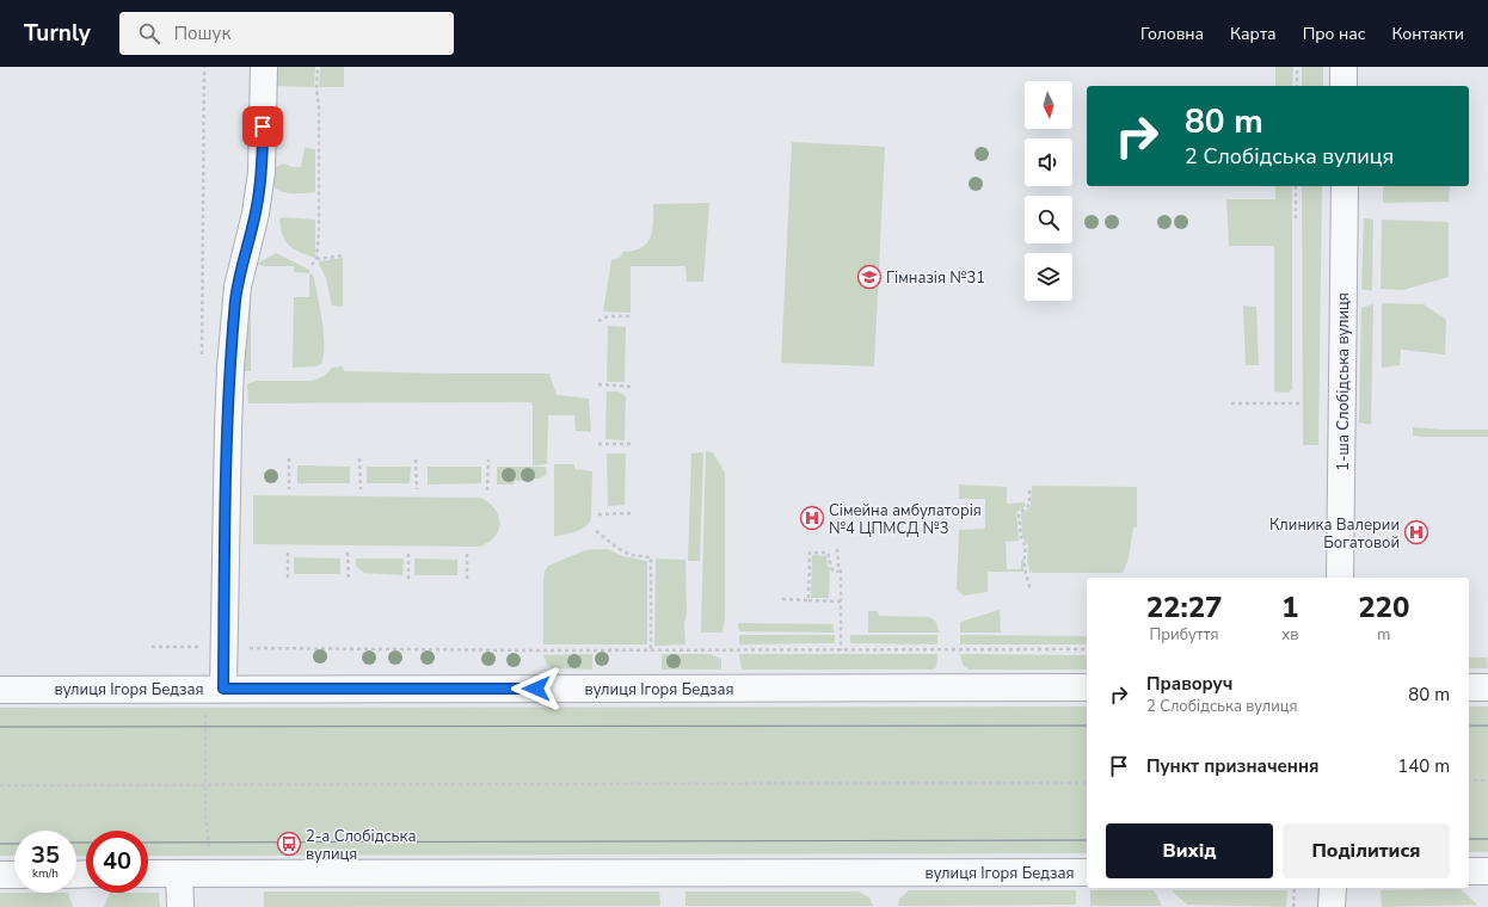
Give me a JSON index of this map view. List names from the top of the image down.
{
  "streets": {
    "street": ["1-ша Слобідська вулиця", "вулиця Ігоря Бедзая"]
  },
  "places": {
    "school or university": ["Гімназія №31"],
    "hospital": ["Сімейна амбулаторія №4 ЦПМСД №3", "Клиника Валерии Богатовой"],
    "bus stop": ["2-а Слобідська вулиця"]
  },
  "north": "bottom",
  "page": {
    "header": "Turnly",
    "search": "Пошук",
    "nav": [
      "Головна",
      "Карта",
      "Про нас",
      "Контакти"
    ],
    "turn": ["80 m", "2 Слобідська вулиця"],
    "eta": [
      "22:27",
      "Прибуття",
      "1",
      "хв",
      "220",
      "m"
    ],
    "list": [
      {
        "name": "Праворуч",
        "note": "2 Слобідська вулиця",
        "value": "80 m"
      },
      {
        "name": "Пункт призначення",
        "value": "140 m"
      }
    ],
    "buttons": ["Вихід", "Поділитися"],
    "speed": "35 km/h",
    "limit": "40"
  }
}
